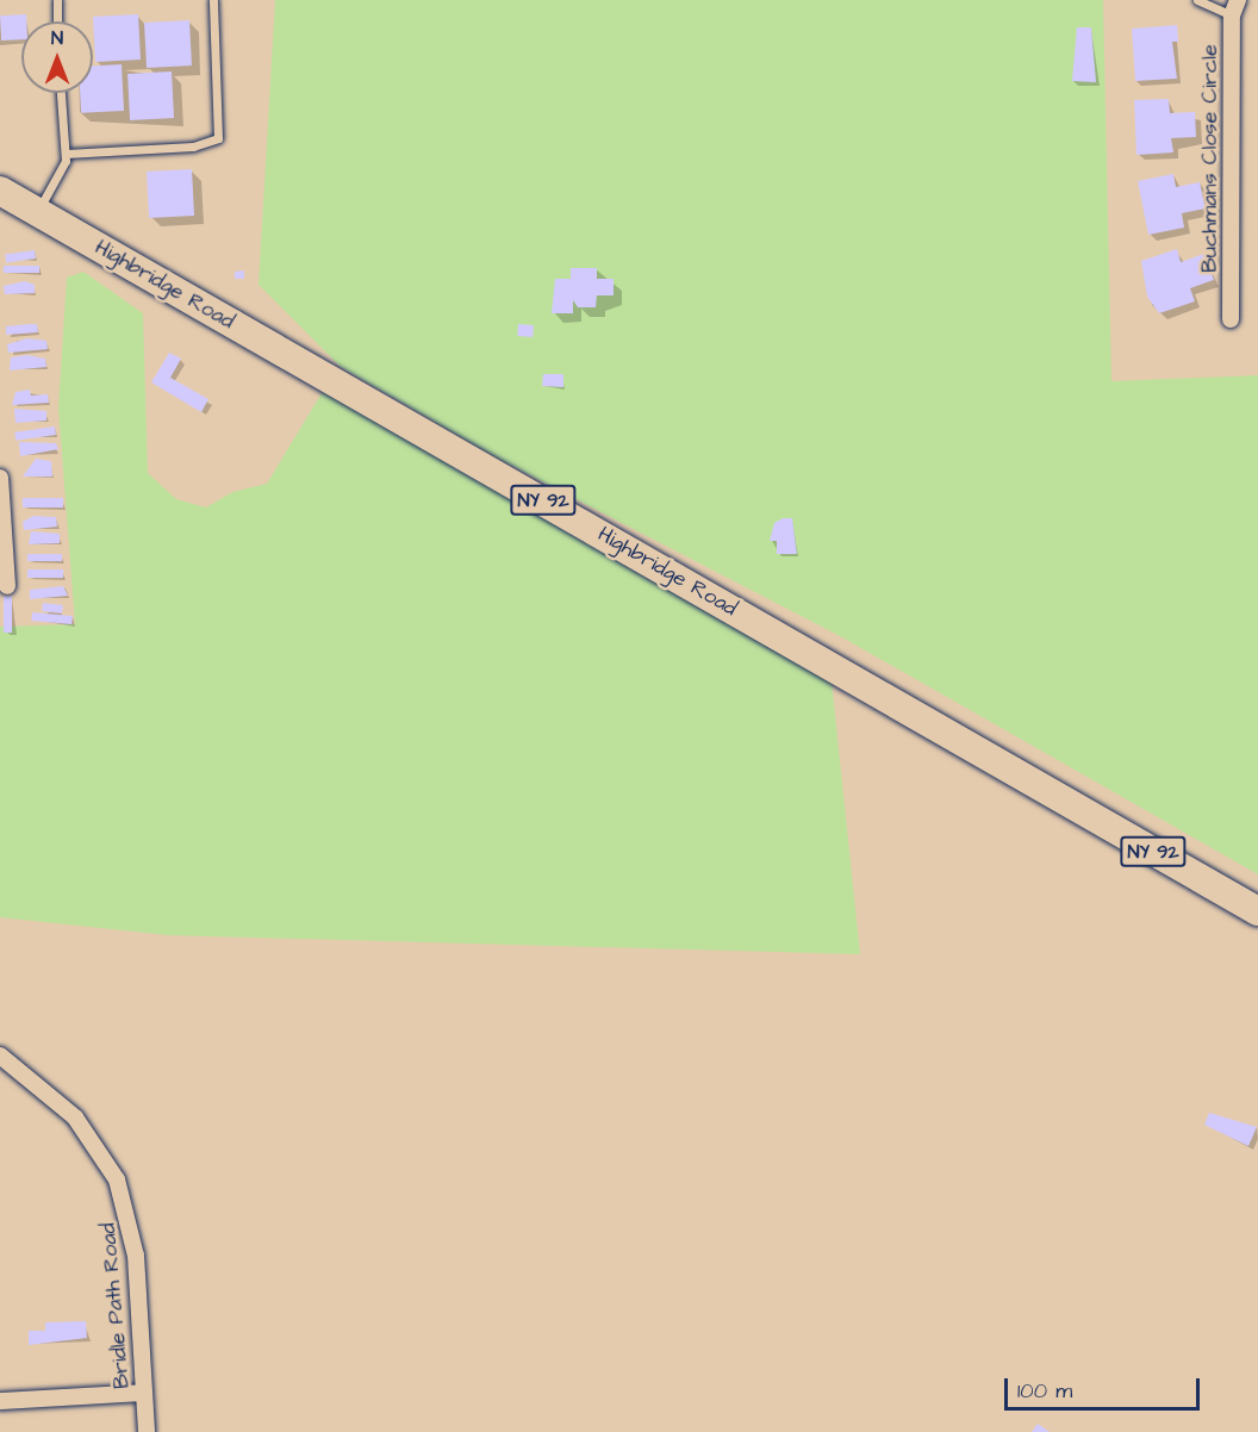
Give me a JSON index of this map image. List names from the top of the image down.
{
  "streets": {
    "highway": ["Highbridge Road", "NY 92"],
    "street": ["Buchmans Close Circle", "Bridle Path Road"]
  },
  "scale_bar": "100 m",
  "north": "top"
}
